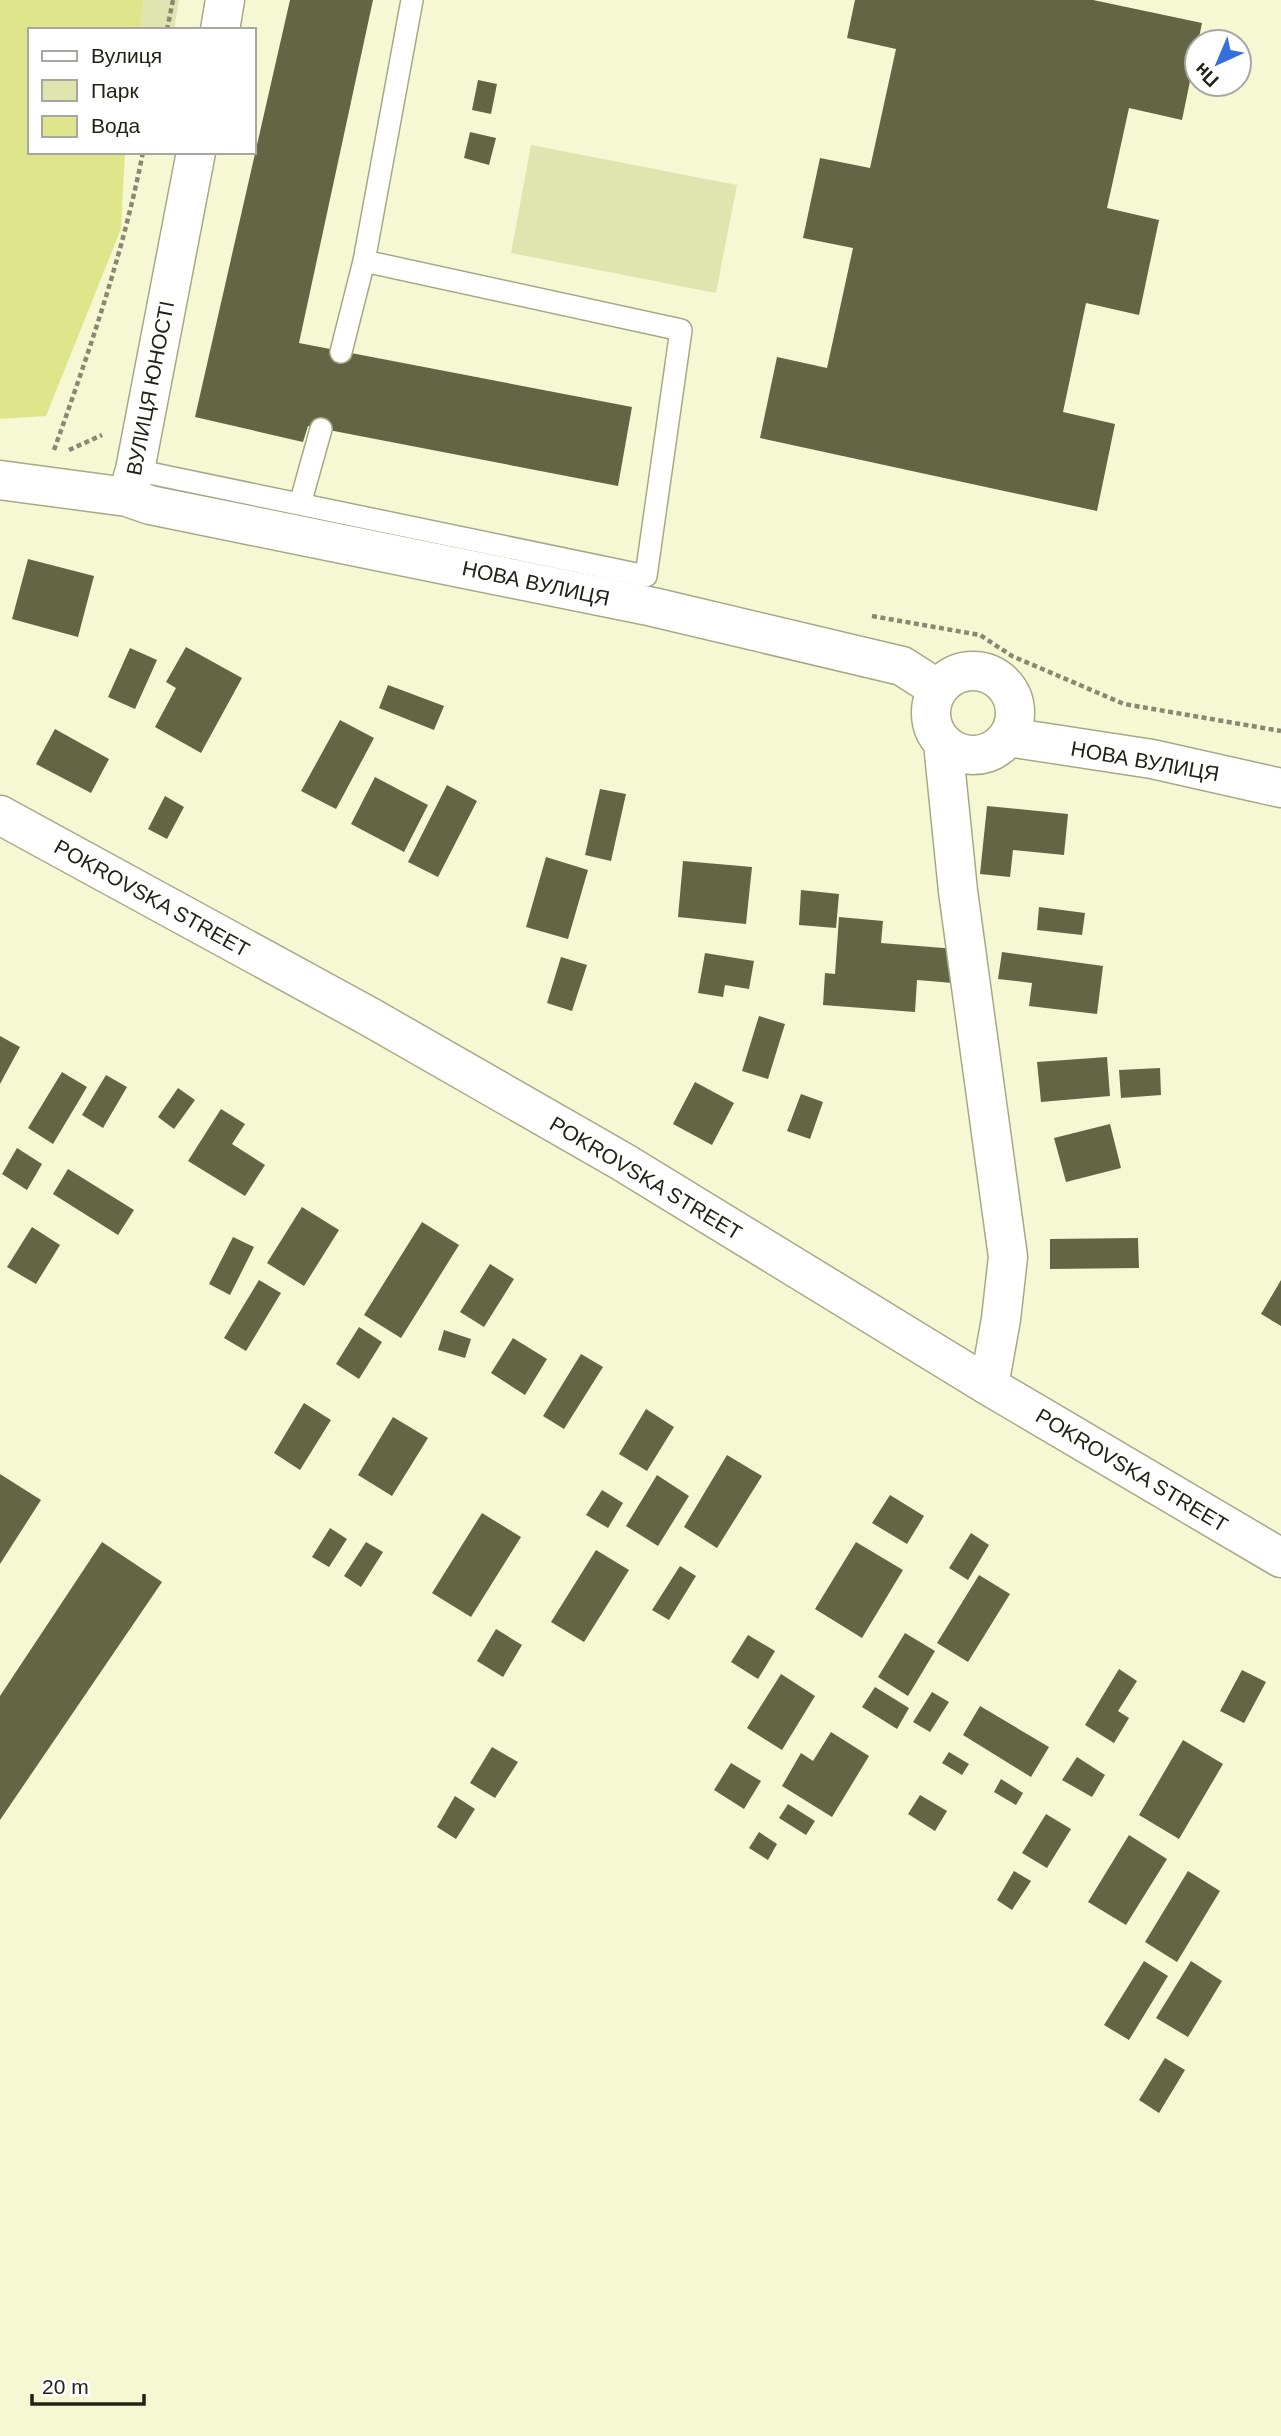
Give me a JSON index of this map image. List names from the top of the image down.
{
  "streets": {
    "street": ["ВУЛИЦЯ ЮНОСТІ", "НОВА ВУЛИЦЯ", "POKROVSKA STREET"]
  },
  "crossings": [
    ["ВУЛИЦЯ ЮНОСТІ", "НОВА ВУЛИЦЯ"]
  ],
  "legend": ["Вулиця", "Парк", "Вода"],
  "scale_bar": "20 m",
  "north": "bottom left"
}
